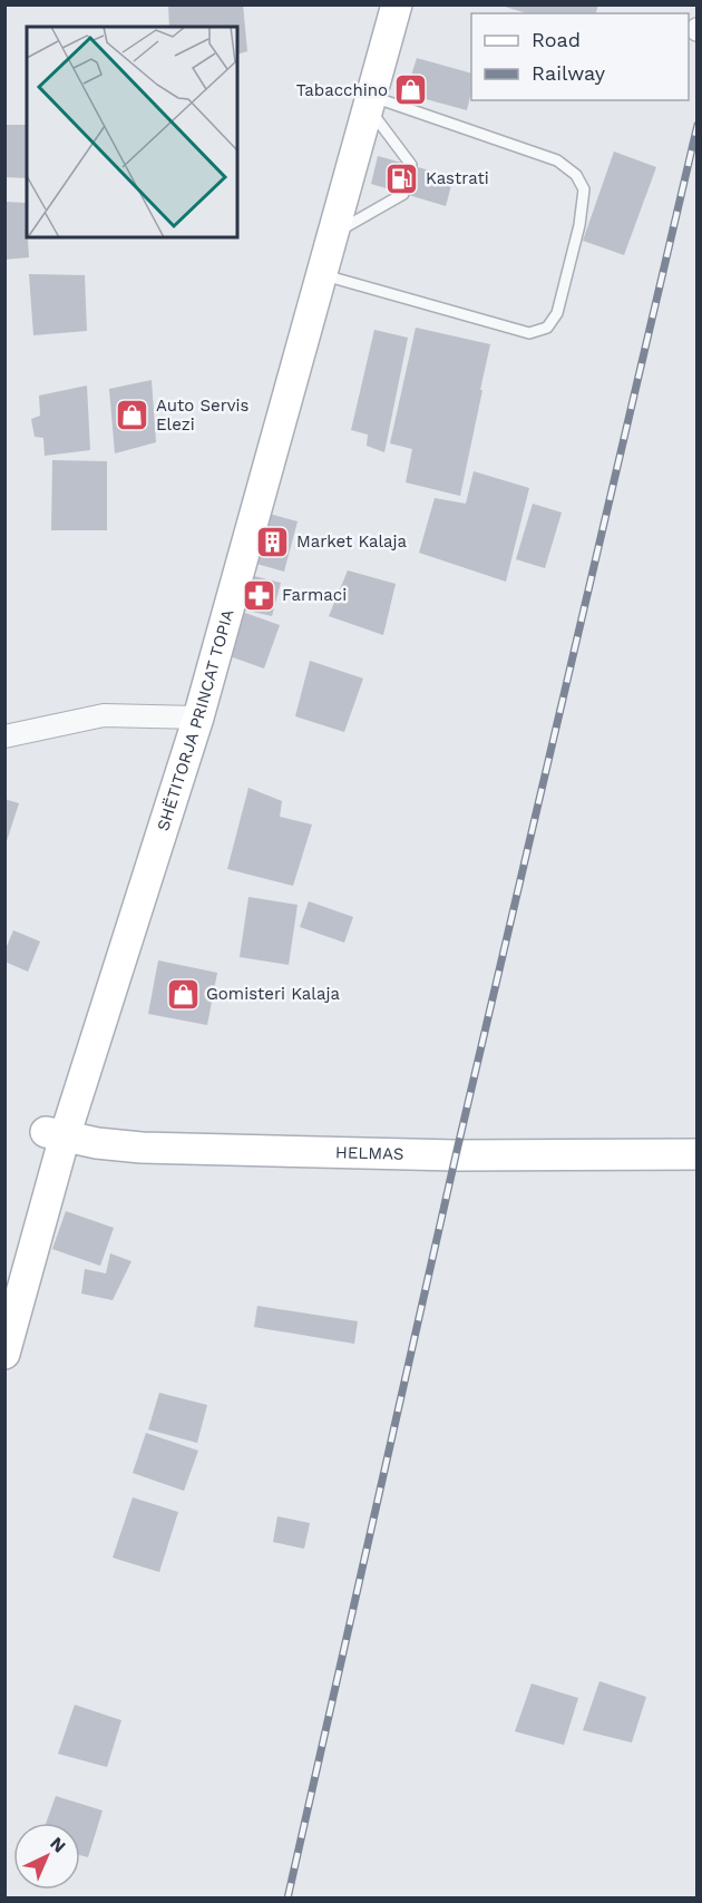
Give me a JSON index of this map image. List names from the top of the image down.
{
  "streets": {
    "main road": ["SHËTITORJA PRINCAT TOPIA", "HELMAS"]
  },
  "crossings": [
    ["SHËTITORJA PRINCAT TOPIA", "HELMAS"]
  ],
  "places": {
    "shop": ["Tabacchino", "Auto Servis Elezi", "Gomisteri Kalaja"],
    "fuel station": ["Kastrati"],
    "building": ["Market Kalaja"],
    "pharmacy": ["Farmaci"]
  },
  "legend": ["Road", "Railway"],
  "north": "top right"
}
